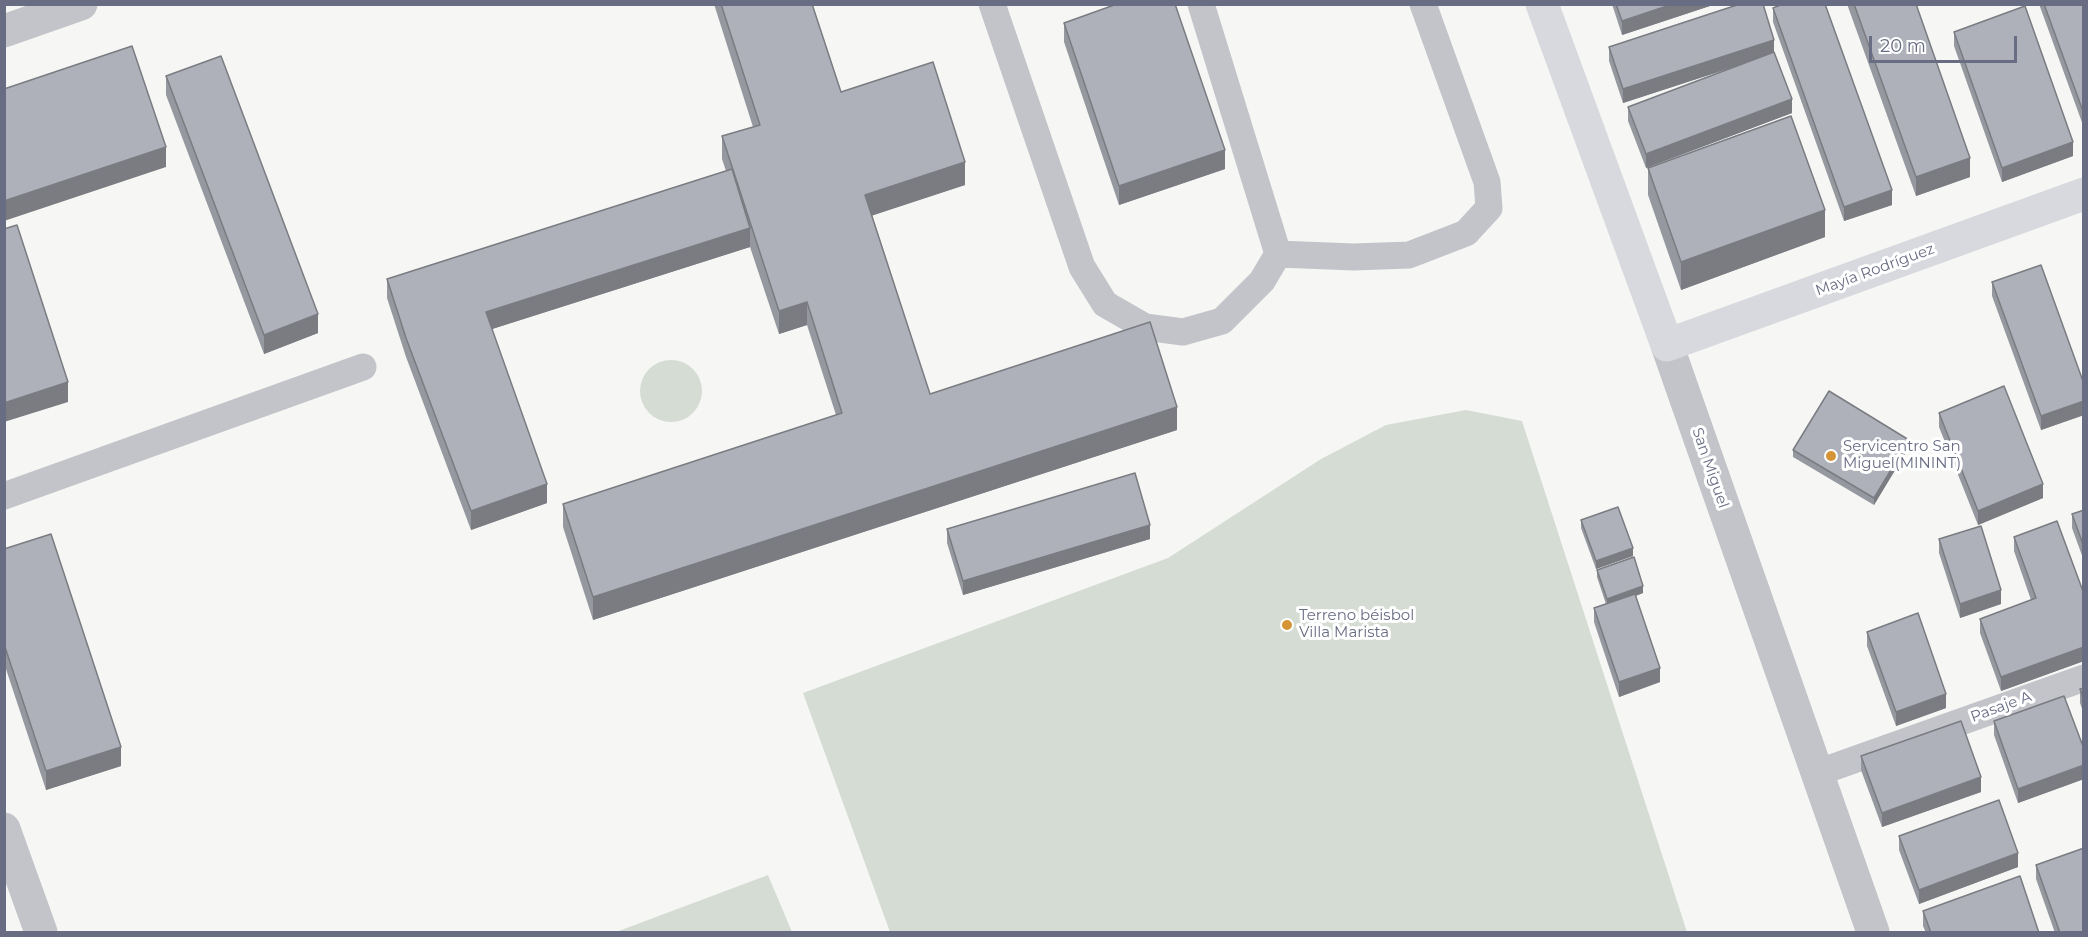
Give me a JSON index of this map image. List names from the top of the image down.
{
  "streets": {
    "main road": ["Mayía Rodríguez", "San Miguel"],
    "lane": ["Pasaje A"]
  },
  "crossings": [
    ["Mayía Rodríguez", "San Miguel"],
    ["San Miguel", "Pasaje A"]
  ],
  "places": ["Servicentro San Miguel(MININT)", "Terreno béisbol Villa Marista"],
  "scale_bar": "20 m"
}
